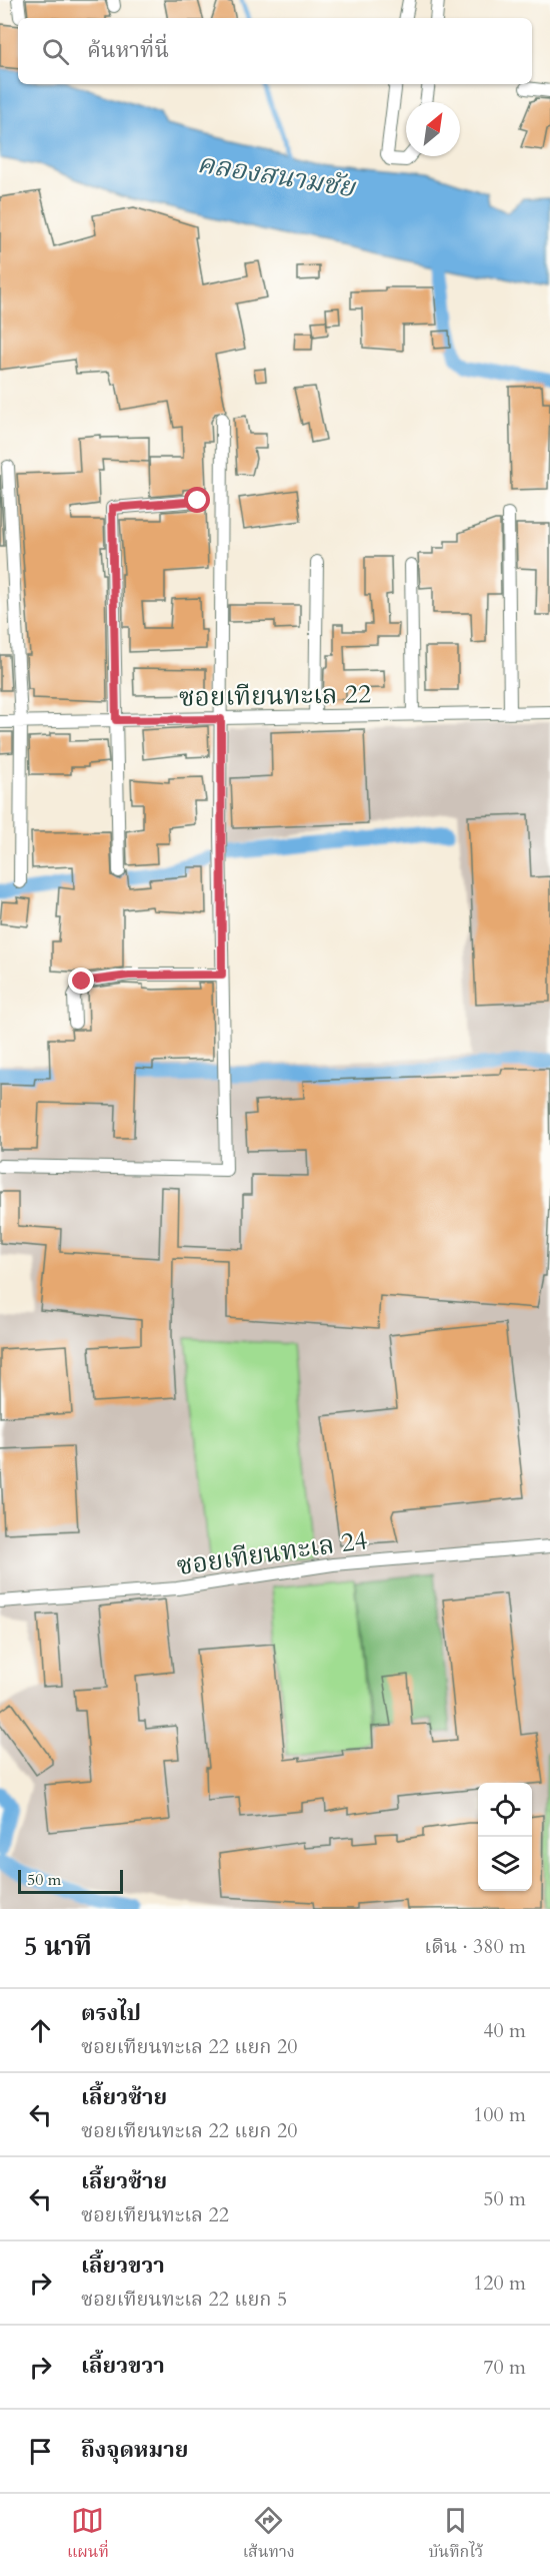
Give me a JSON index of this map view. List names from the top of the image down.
{
  "streets": {
    "street": ["ซอยเทียนทะเล 22", "ซอยเทียนทะเล 24"]
  },
  "water": ["คลองสนามชัย"],
  "scale_bar": "50 m",
  "north": "top right",
  "page": {
    "search": "ค้นหาที่นี่",
    "scale": "50 m",
    "heading": ["5 นาที", "เดิน · 380 m"],
    "list": [
      ["ตรงไป", "ซอยเทียนทะเล 22 แยก 20", "40 m"],
      ["เลี้ยวซ้าย", "ซอยเทียนทะเล 22 แยก 20", "100 m"],
      ["เลี้ยวซ้าย", "ซอยเทียนทะเล 22", "50 m"],
      ["เลี้ยวขวา", "ซอยเทียนทะเล 22 แยก 5", "120 m"],
      ["เลี้ยวขวา", "70 m"],
      "ถึงจุดหมาย"
    ],
    "nav": ["แผนที่", "เส้นทาง", "บันทึกไว้"]
  }
}
